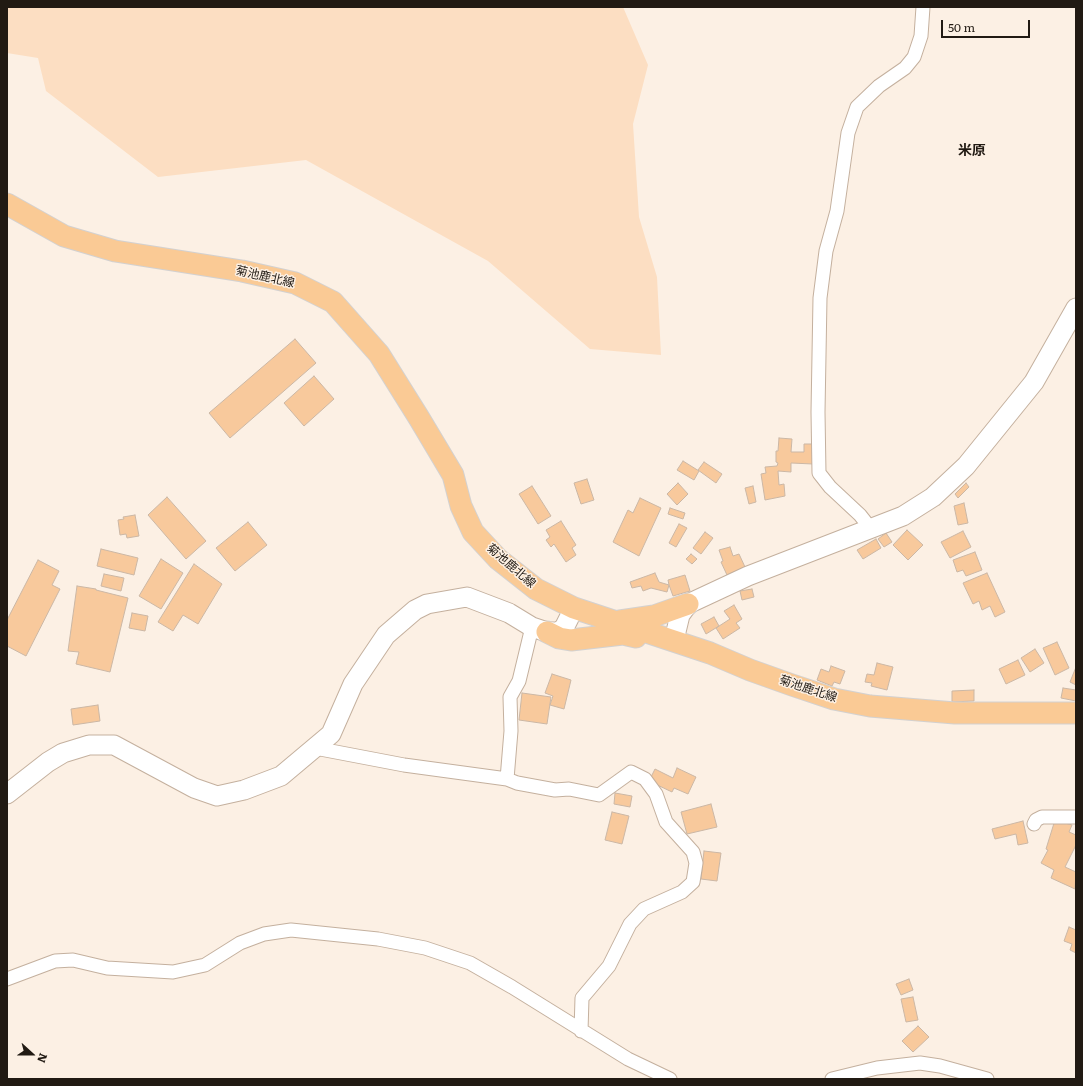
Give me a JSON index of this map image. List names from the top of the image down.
{
  "streets": {
    "main road": ["菊池鹿北線"]
  },
  "districts": ["米原"],
  "scale_bar": "50 m",
  "north": "right"
}
